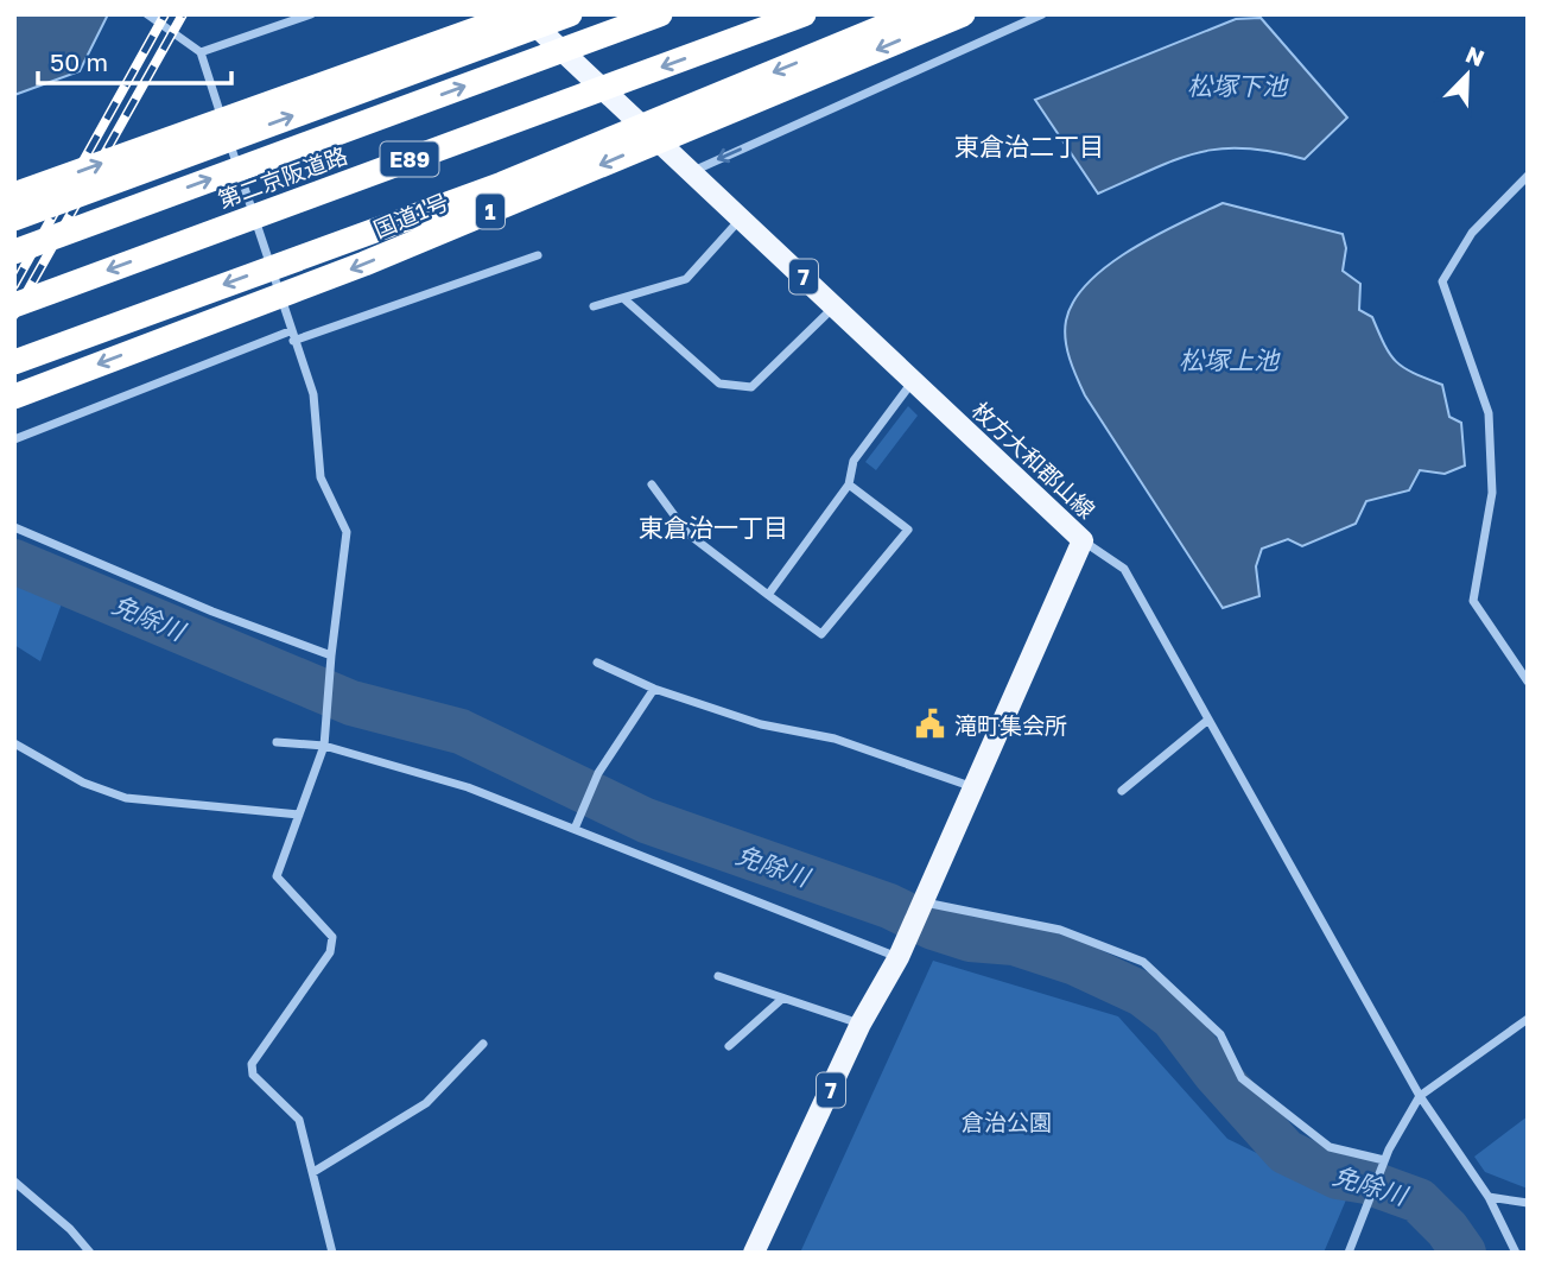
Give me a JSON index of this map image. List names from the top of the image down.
{
  "streets": {
    "highway": [
      "E89",
      "第二京阪道路",
      "1",
      "国道1号"
    ],
    "main road": ["7", "枚方大和郡山線"]
  },
  "districts": ["東倉治二丁目", "東倉治一丁目"],
  "water": ["松塚下池", "松塚上池", "免除川"],
  "parks": ["倉治公園"],
  "places": {
    "public building": ["滝町集会所"]
  },
  "scale_bar": "50 m",
  "north": "top right"
}
